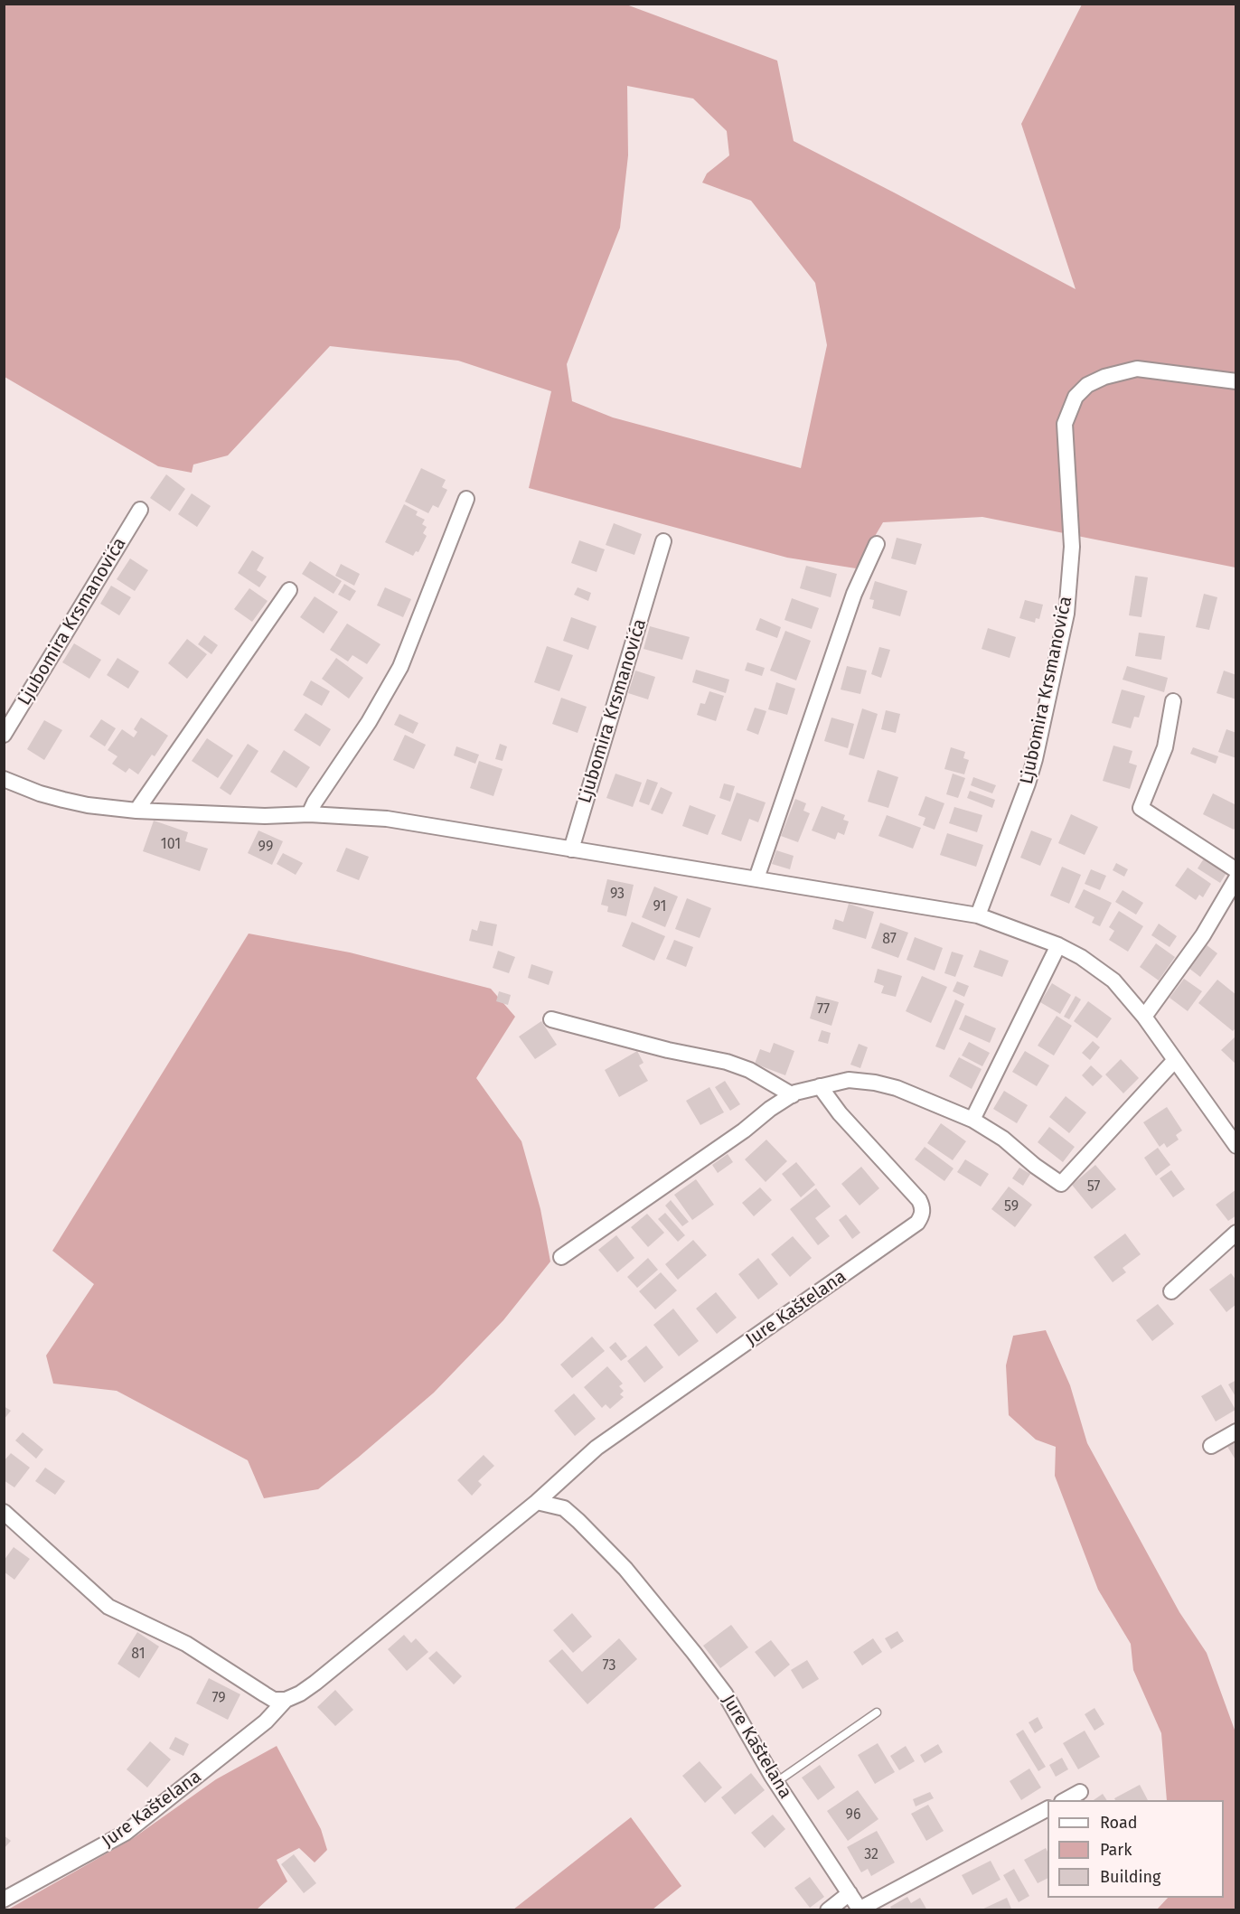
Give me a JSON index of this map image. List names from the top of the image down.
{
  "streets": {
    "street": ["Ljubomira Krsmanovića", "Jure Kaštelana"]
  },
  "house_numbers": [
    "101",
    "99",
    "93",
    "91",
    "87",
    "77",
    "57",
    "59",
    "81",
    "73",
    "79",
    "96",
    "32"
  ],
  "legend": ["Road", "Park", "Building"]
}
